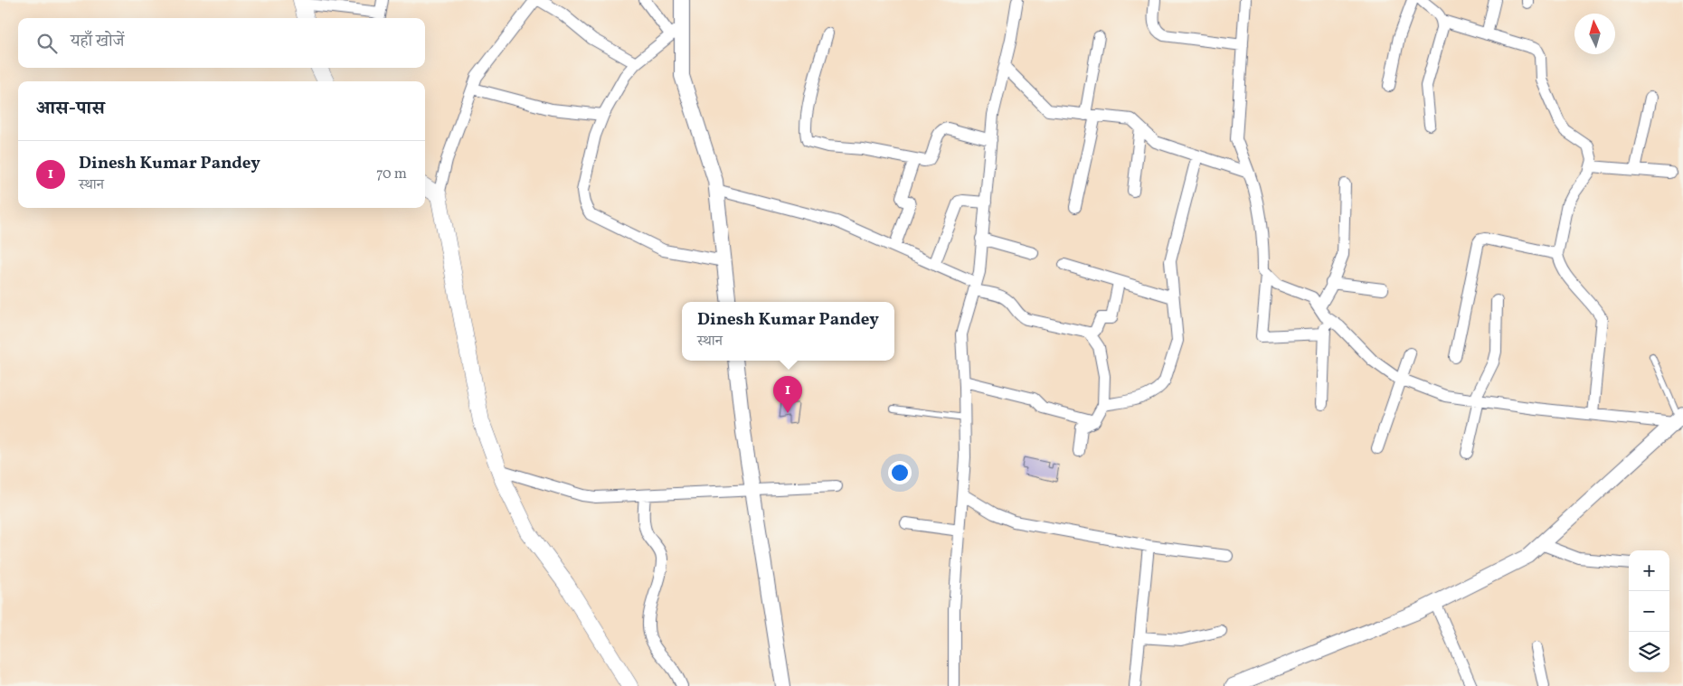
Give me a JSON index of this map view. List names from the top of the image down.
{
  "north": "top",
  "page": {
    "search": "यहाँ खोजें",
    "heading": "आस-पास",
    "list": [
      {
        "mark": "1",
        "name": "Dinesh Kumar Pandey",
        "note": "स्थान",
        "value": "70 m"
      }
    ],
    "popup": ["Dinesh Kumar Pandey", "स्थान"],
    "pins": "1",
    "map_buttons": ["+", "−"]
  }
}
